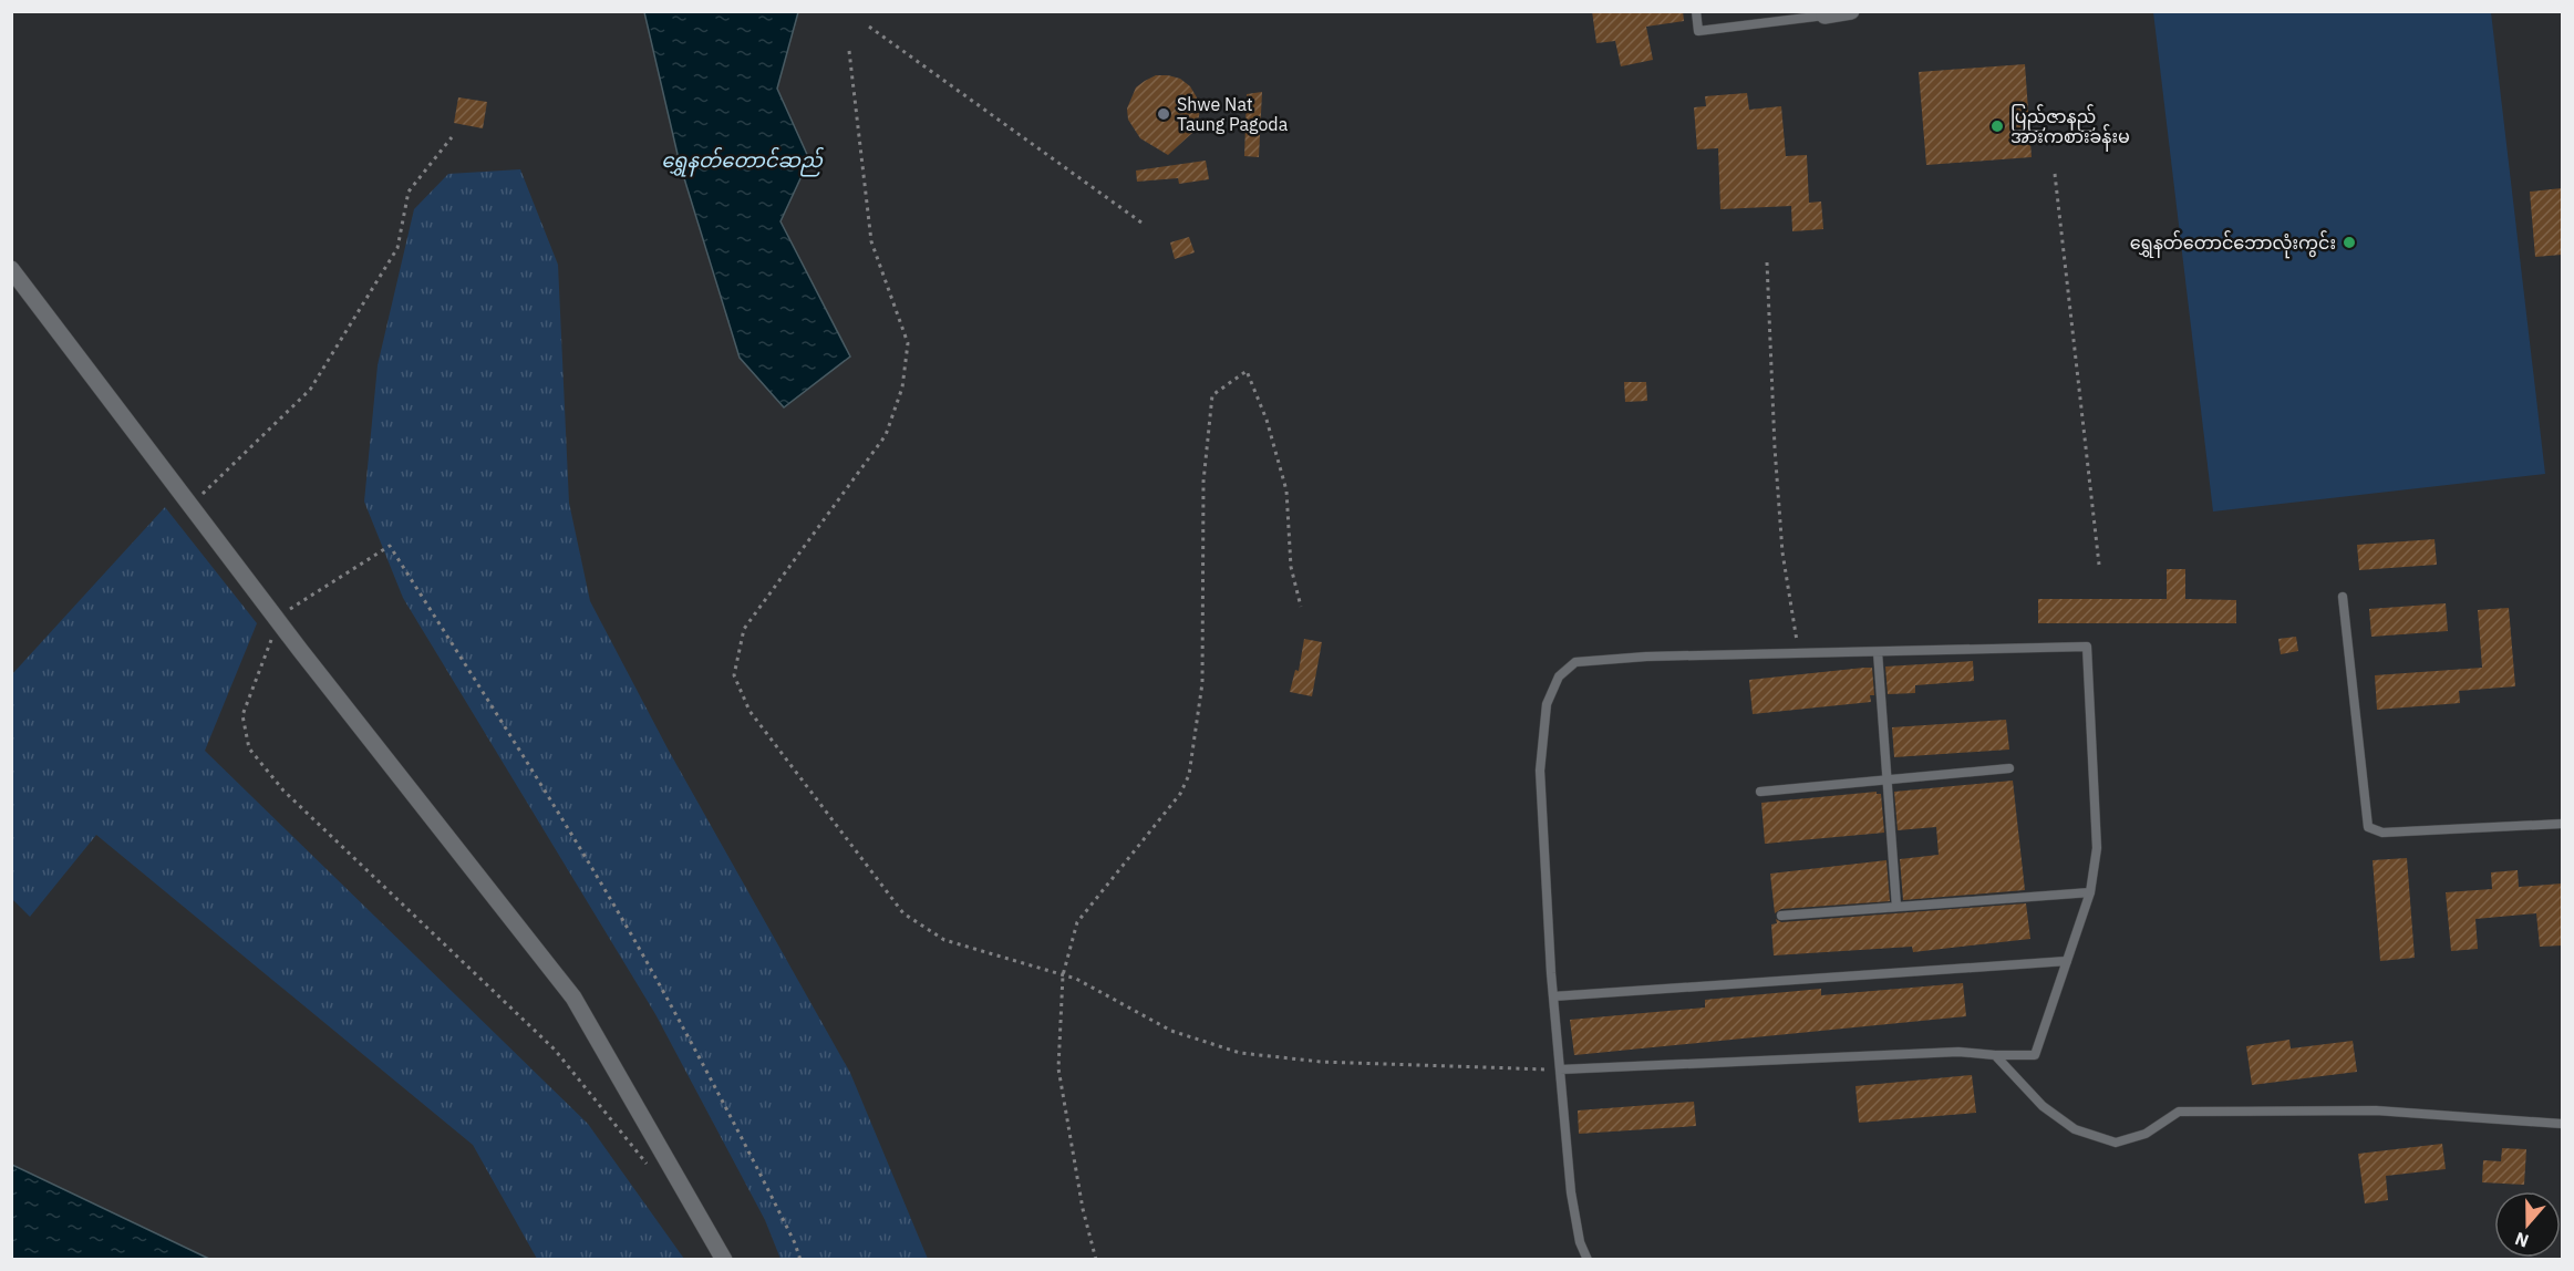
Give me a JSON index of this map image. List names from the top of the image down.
{
  "water": ["ရွှေနတ်တောင်ဆည်"],
  "places": ["Shwe Nat Taung Pagoda", "ပြည်ဇာနည် အားကစားခန်းမ", "ရွှေနတ်တောင်ဘောလုံးကွင်း"],
  "north": "bottom"
}
